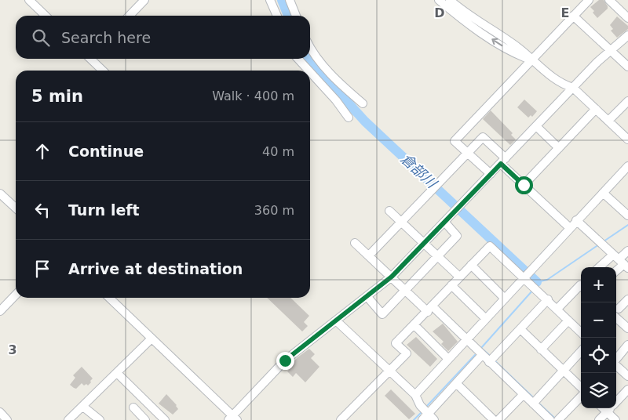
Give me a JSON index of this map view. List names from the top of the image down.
{
  "water": ["倉部川"],
  "page": {
    "search": "Search here",
    "heading": ["5 min", "Walk · 400 m"],
    "list": [
      ["Continue", "40 m"],
      ["Turn left", "360 m"],
      "Arrive at destination"
    ],
    "map_buttons": ["+", "−"]
  },
  "grid": {
    "columns": ["D", "E"],
    "rows": ["3"]
  }
}
